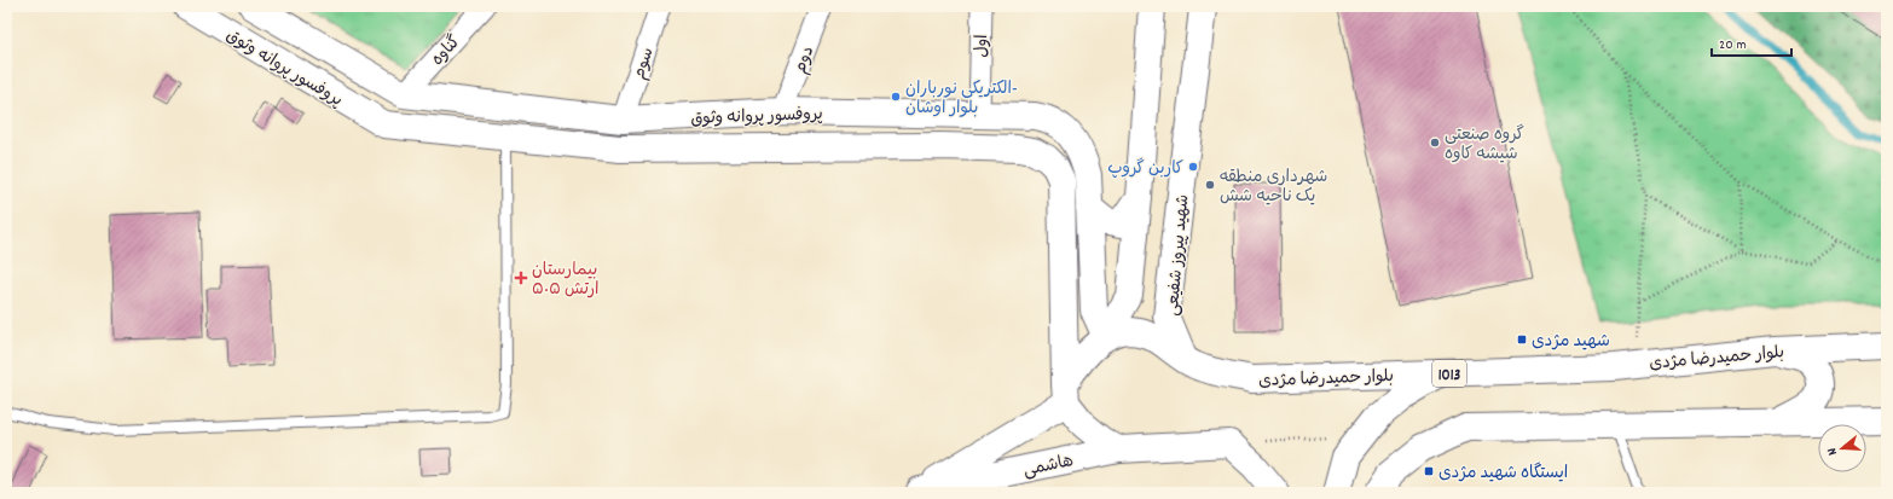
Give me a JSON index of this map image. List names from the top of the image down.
{
  "streets": {
    "main road": [
      "پروفسور پروانه وثوق",
      "شهید پیروز شفیعی",
      "بلوار حمیدرضا مژدی",
      "1013",
      "هاشمی"
    ],
    "street": [
      "اول",
      "گناوه",
      "دوم",
      "سوم"
    ]
  },
  "crossings": [
    ["اول", "پروفسور پروانه وثوق"],
    ["گناوه", "پروفسور پروانه وثوق"],
    ["دوم", "پروفسور پروانه وثوق"],
    ["سوم", "پروفسور پروانه وثوق"],
    ["پروفسور پروانه وثوق", "بلوار حمیدرضا مژدی"],
    ["پروفسور پروانه وثوق", "هاشمی"],
    ["شهید پیروز شفیعی", "بلوار حمیدرضا مژدی"],
    ["بلوار حمیدرضا مژدی", "هاشمی"]
  ],
  "places": {
    "other": [
      "الکتریکی نورباران- بلوار اوشان",
      "گروه صنعتی شیشه کاوه",
      "کاربن گروپ",
      "شهرداری منطقه یک ناحیه شش"
    ],
    "health": ["بیمارستان ۵۰۵ ارتش"],
    "transit": ["شهید مژدی", "ایستگاه شهید مژدی"]
  },
  "scale_bar": "20 m",
  "north": "left"
}
